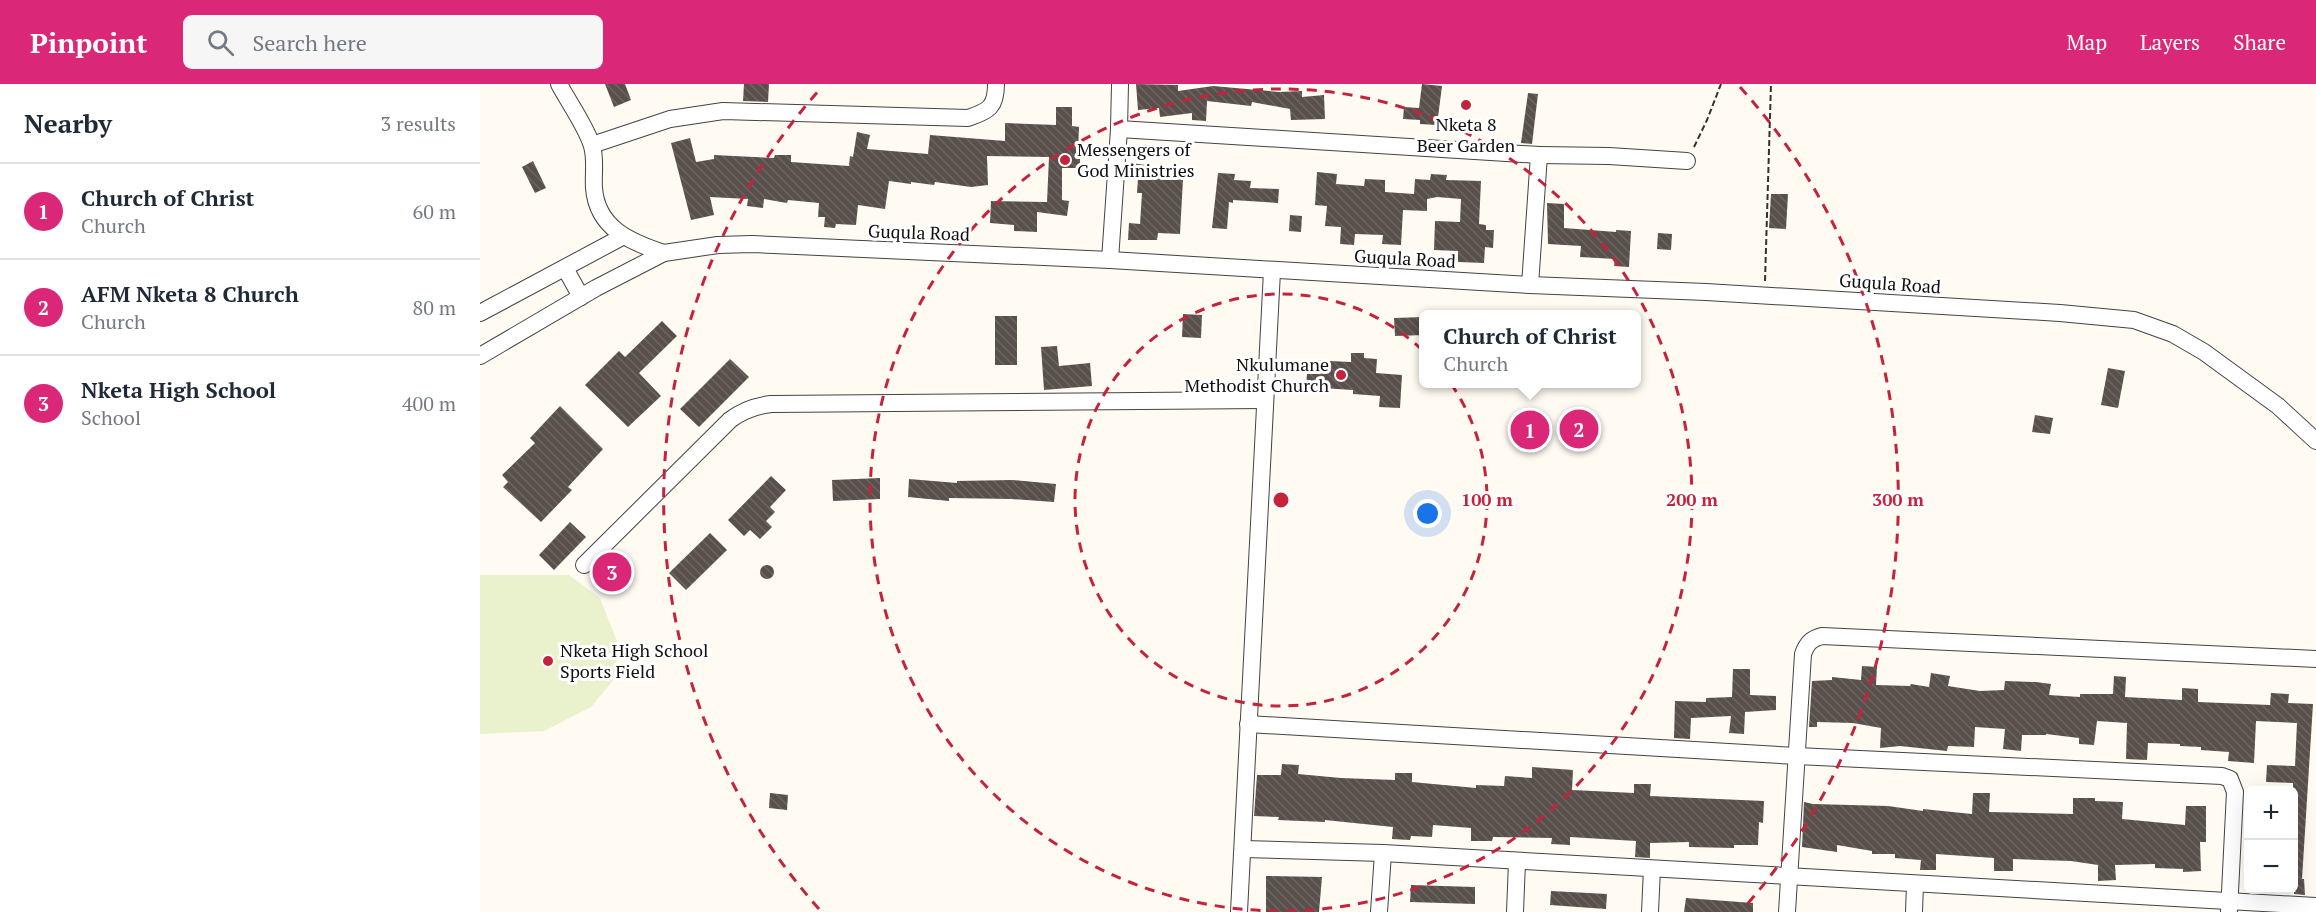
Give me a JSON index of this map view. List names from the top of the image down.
{
  "streets": {
    "street": ["Guqula Road"]
  },
  "places": [
    "Nketa 8 Beer Garden",
    "Messengers of God Ministries",
    "Nkulumane Methodist Church",
    "Nketa High School Sports Field"
  ],
  "page": {
    "header": "Pinpoint",
    "search": "Search here",
    "nav": ["Map", "Layers", "Share"],
    "heading": ["Nearby", "3 results"],
    "list": [
      {
        "mark": "1",
        "name": "Church of Christ",
        "note": "Church",
        "value": "60 m"
      },
      {
        "mark": "2",
        "name": "AFM Nketa 8 Church",
        "note": "Church",
        "value": "80 m"
      },
      {
        "mark": "3",
        "name": "Nketa High School",
        "note": "School",
        "value": "400 m"
      }
    ],
    "popup": ["Church of Christ", "Church"],
    "pins": ["2", "1", "3"],
    "map_buttons": ["+", "−"]
  },
  "rings": ["100 m", "200 m", "300 m"]
}
